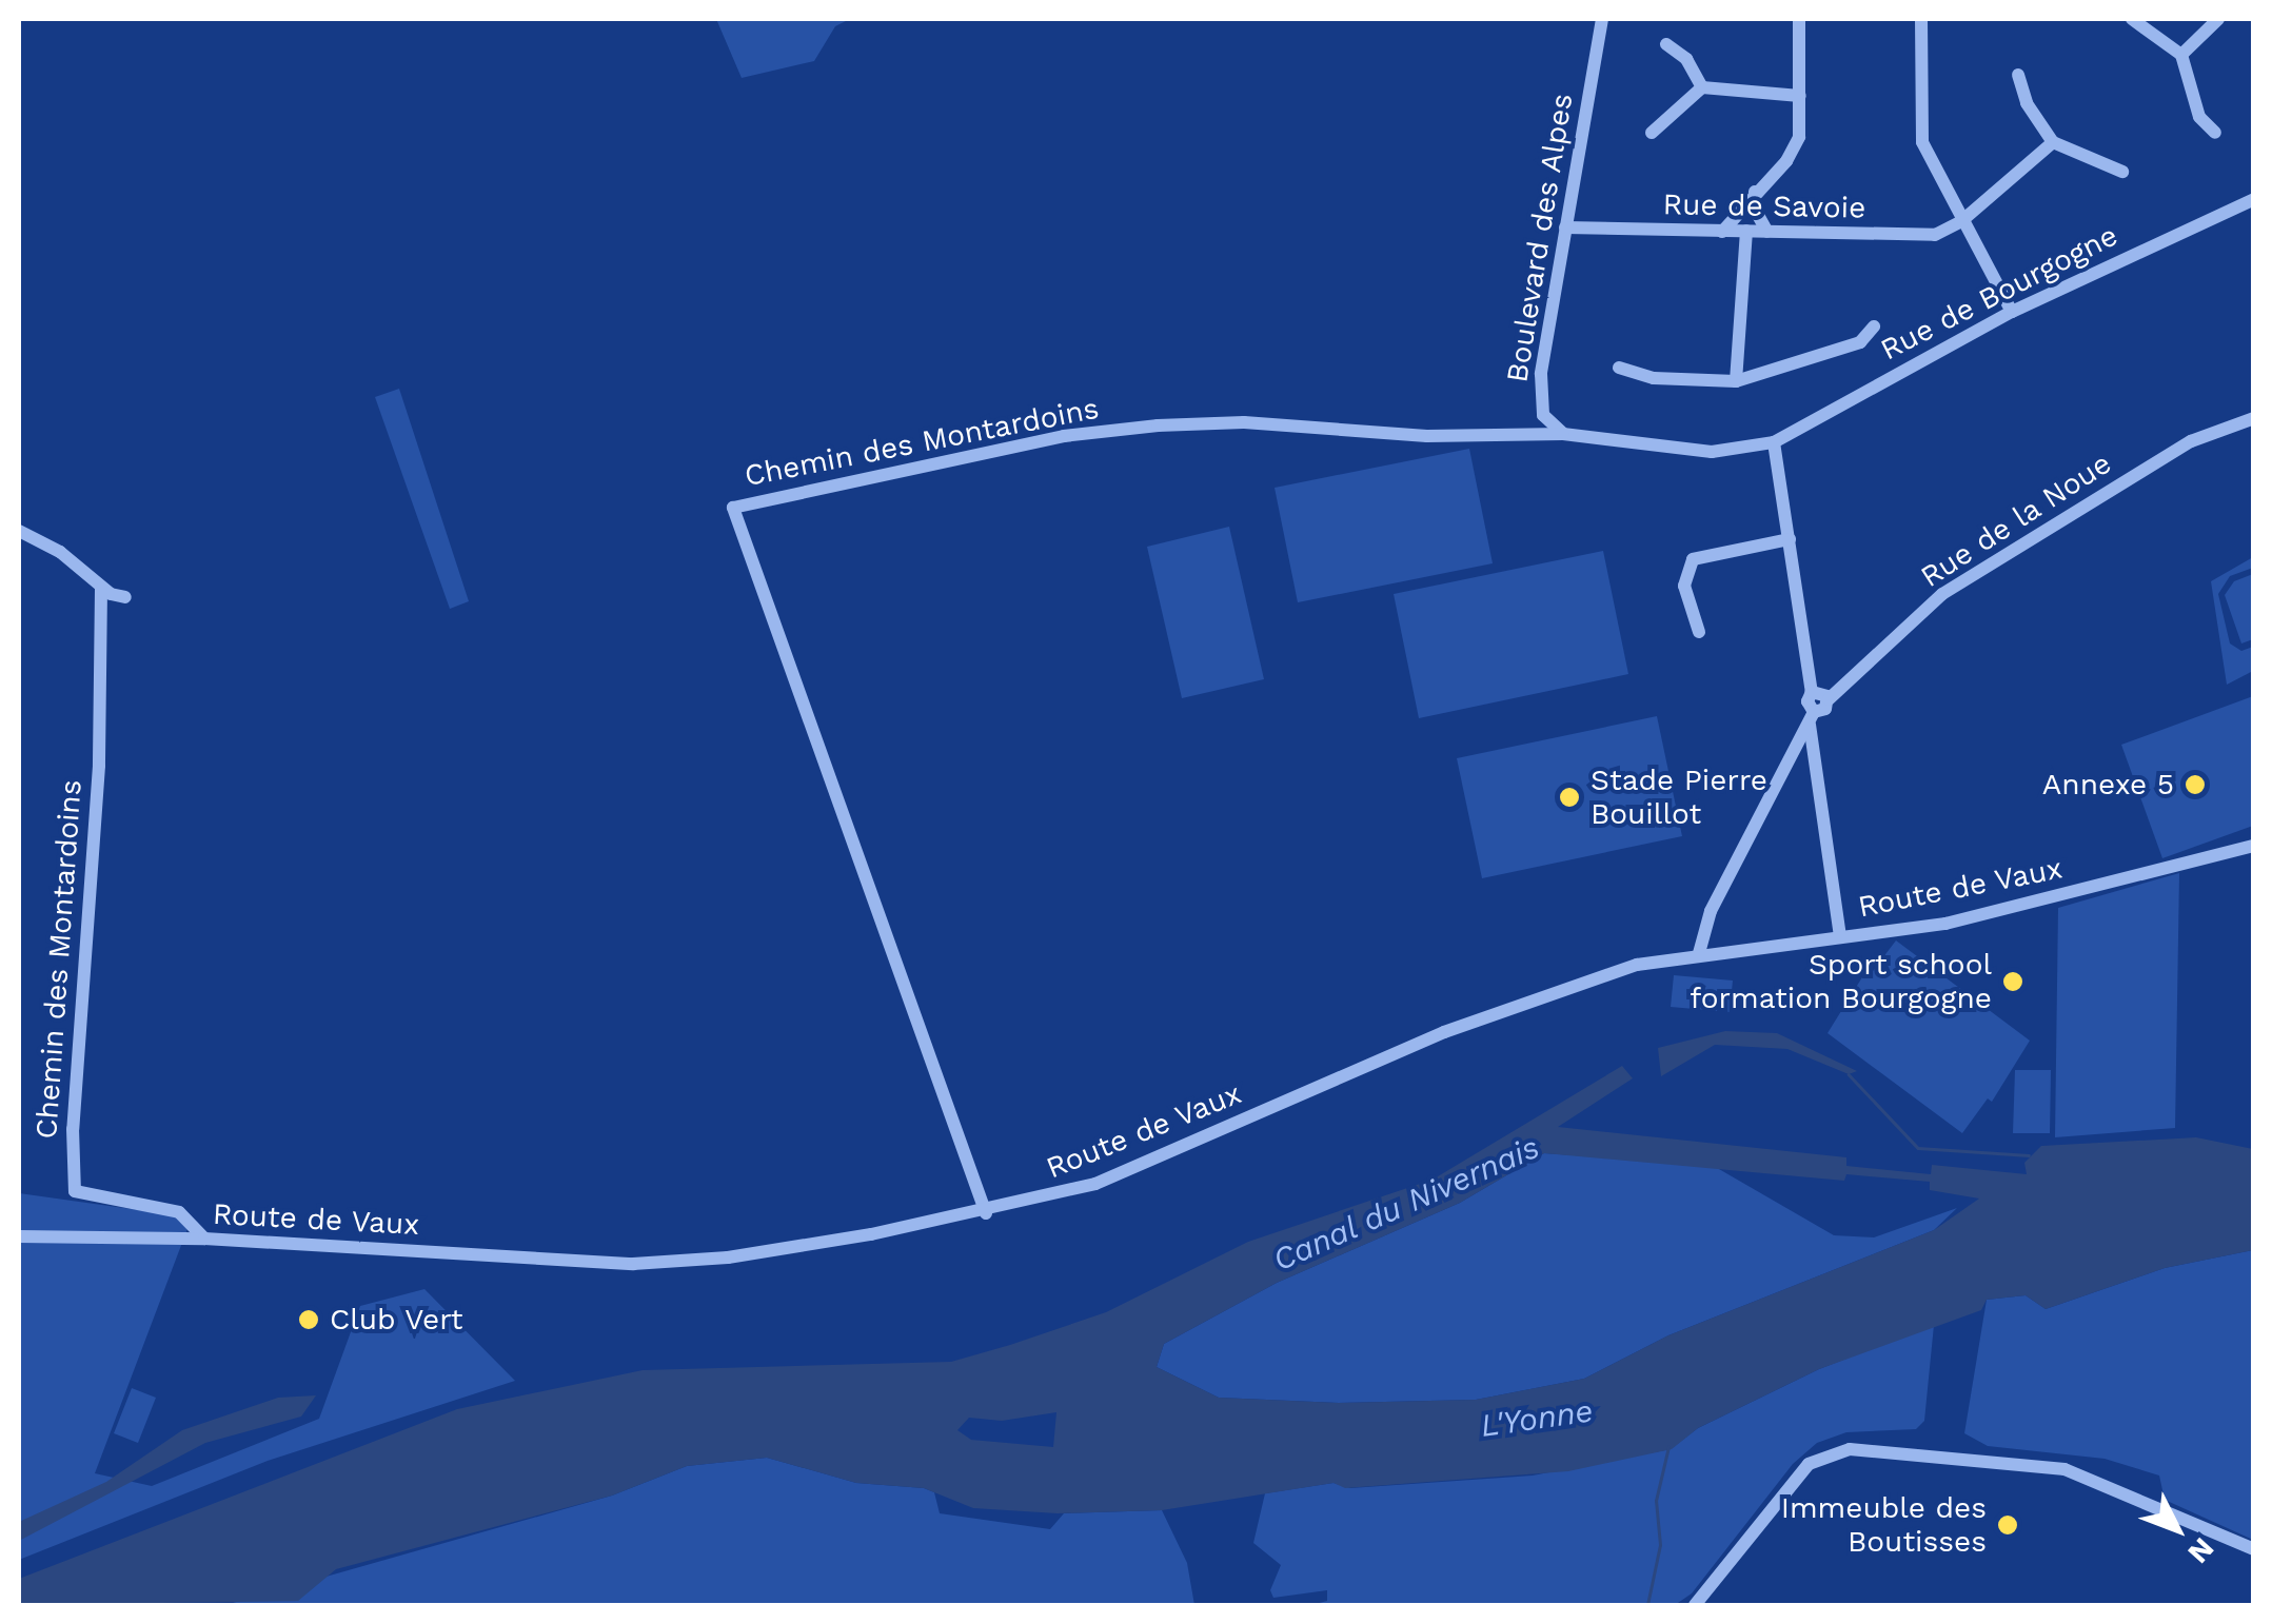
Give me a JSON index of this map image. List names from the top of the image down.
{
  "streets": {
    "street": [
      "Rue de Savoie",
      "Boulevard des Alpes",
      "Rue de Bourgogne",
      "Chemin des Montardoins",
      "Rue de la Noue",
      "Route de Vaux"
    ]
  },
  "crossings": [
    ["Rue de Savoie", "Boulevard des Alpes"],
    ["Boulevard des Alpes", "Chemin des Montardoins"],
    ["Chemin des Montardoins", "Route de Vaux"]
  ],
  "water": ["Canal du Nivernais", "L'Yonne"],
  "places": [
    "Annexe 5",
    "Stade Pierre Bouillot",
    "Sport school formation Bourgogne",
    "Club Vert",
    "Immeuble des Boutisses"
  ],
  "north": "bottom right"
}
